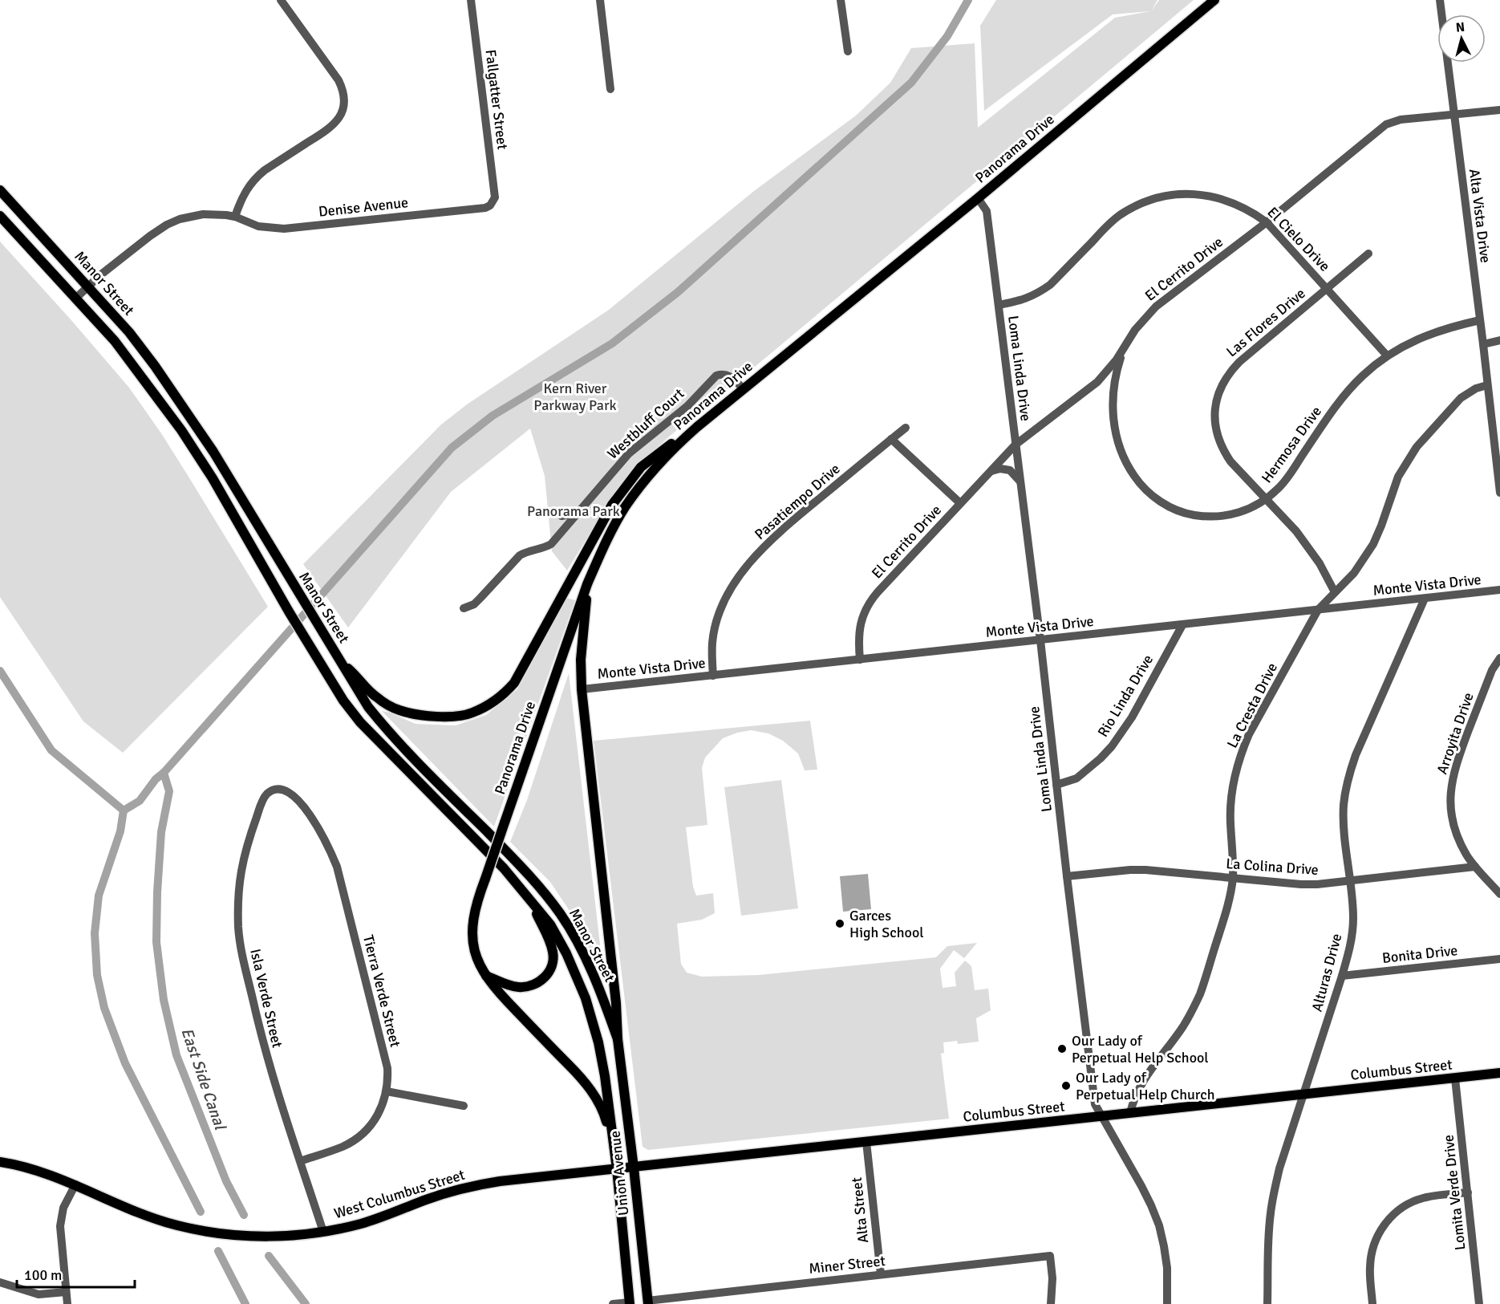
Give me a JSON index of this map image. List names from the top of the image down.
{
  "streets": {
    "main road": [
      "Panorama Drive",
      "Manor Street",
      "Columbus Street",
      "Union Avenue",
      "West Columbus Street"
    ],
    "street": [
      "Fallgatter Street",
      "Denise Avenue",
      "Alta Vista Drive",
      "El Cielo Drive",
      "El Cerrito Drive",
      "Las Flores Drive",
      "Loma Linda Drive",
      "Westbluff Court",
      "Hermosa Drive",
      "Pasatiempo Drive",
      "Monte Vista Drive",
      "Rio Linda Drive",
      "La Cresta Drive",
      "Arroyita Drive",
      "La Colina Drive",
      "Bonita Drive",
      "Alturas Drive",
      "Tierra Verde Street",
      "Isla Verde Street",
      "Lomita Verde Drive",
      "Alta Street",
      "Miner Street"
    ]
  },
  "crossings": [
    ["Fallgatter Street", "Denise Avenue"],
    ["Panorama Drive", "Loma Linda Drive"],
    ["Panorama Drive", "Westbluff Court"],
    ["Panorama Drive", "Union Avenue"],
    ["Denise Avenue", "Manor Street"],
    ["Alta Vista Drive", "El Cerrito Drive"],
    ["Alta Vista Drive", "Hermosa Drive"],
    ["Alta Vista Drive", "La Cresta Drive"],
    ["El Cielo Drive", "El Cerrito Drive"],
    ["El Cielo Drive", "Las Flores Drive"],
    ["El Cielo Drive", "Loma Linda Drive"],
    ["El Cielo Drive", "Hermosa Drive"],
    ["El Cerrito Drive", "Loma Linda Drive"],
    ["El Cerrito Drive", "Hermosa Drive"],
    ["El Cerrito Drive", "Monte Vista Drive"],
    ["Manor Street", "Union Avenue"],
    ["Las Flores Drive", "Hermosa Drive"],
    ["Las Flores Drive", "La Cresta Drive"],
    ["Loma Linda Drive", "Monte Vista Drive"],
    ["Loma Linda Drive", "Rio Linda Drive"],
    ["Loma Linda Drive", "La Colina Drive"],
    ["Loma Linda Drive", "Columbus Street"],
    ["Pasatiempo Drive", "Monte Vista Drive"],
    ["Monte Vista Drive", "Rio Linda Drive"],
    ["Monte Vista Drive", "La Cresta Drive"],
    ["Monte Vista Drive", "Alturas Drive"],
    ["La Cresta Drive", "La Colina Drive"],
    ["La Cresta Drive", "Columbus Street"],
    ["Arroyita Drive", "La Colina Drive"],
    ["La Colina Drive", "Alturas Drive"],
    ["Bonita Drive", "Alturas Drive"],
    ["Alturas Drive", "Columbus Street"],
    ["Tierra Verde Street", "Isla Verde Street"],
    ["Isla Verde Street", "West Columbus Street"],
    ["Columbus Street", "Union Avenue"],
    ["Columbus Street", "Lomita Verde Drive"],
    ["Columbus Street", "West Columbus Street"],
    ["Columbus Street", "Alta Street"],
    ["Union Avenue", "West Columbus Street"],
    ["Union Avenue", "Miner Street"],
    ["Alta Street", "Miner Street"]
  ],
  "water": ["East Side Canal"],
  "parks": ["Kern River Parkway Park", "Panorama Park"],
  "places": ["Garces High School", "Our Lady of Perpetual Help School", "Our Lady of Perpetual Help Church"],
  "scale_bar": "100 m",
  "north": "top"
}
